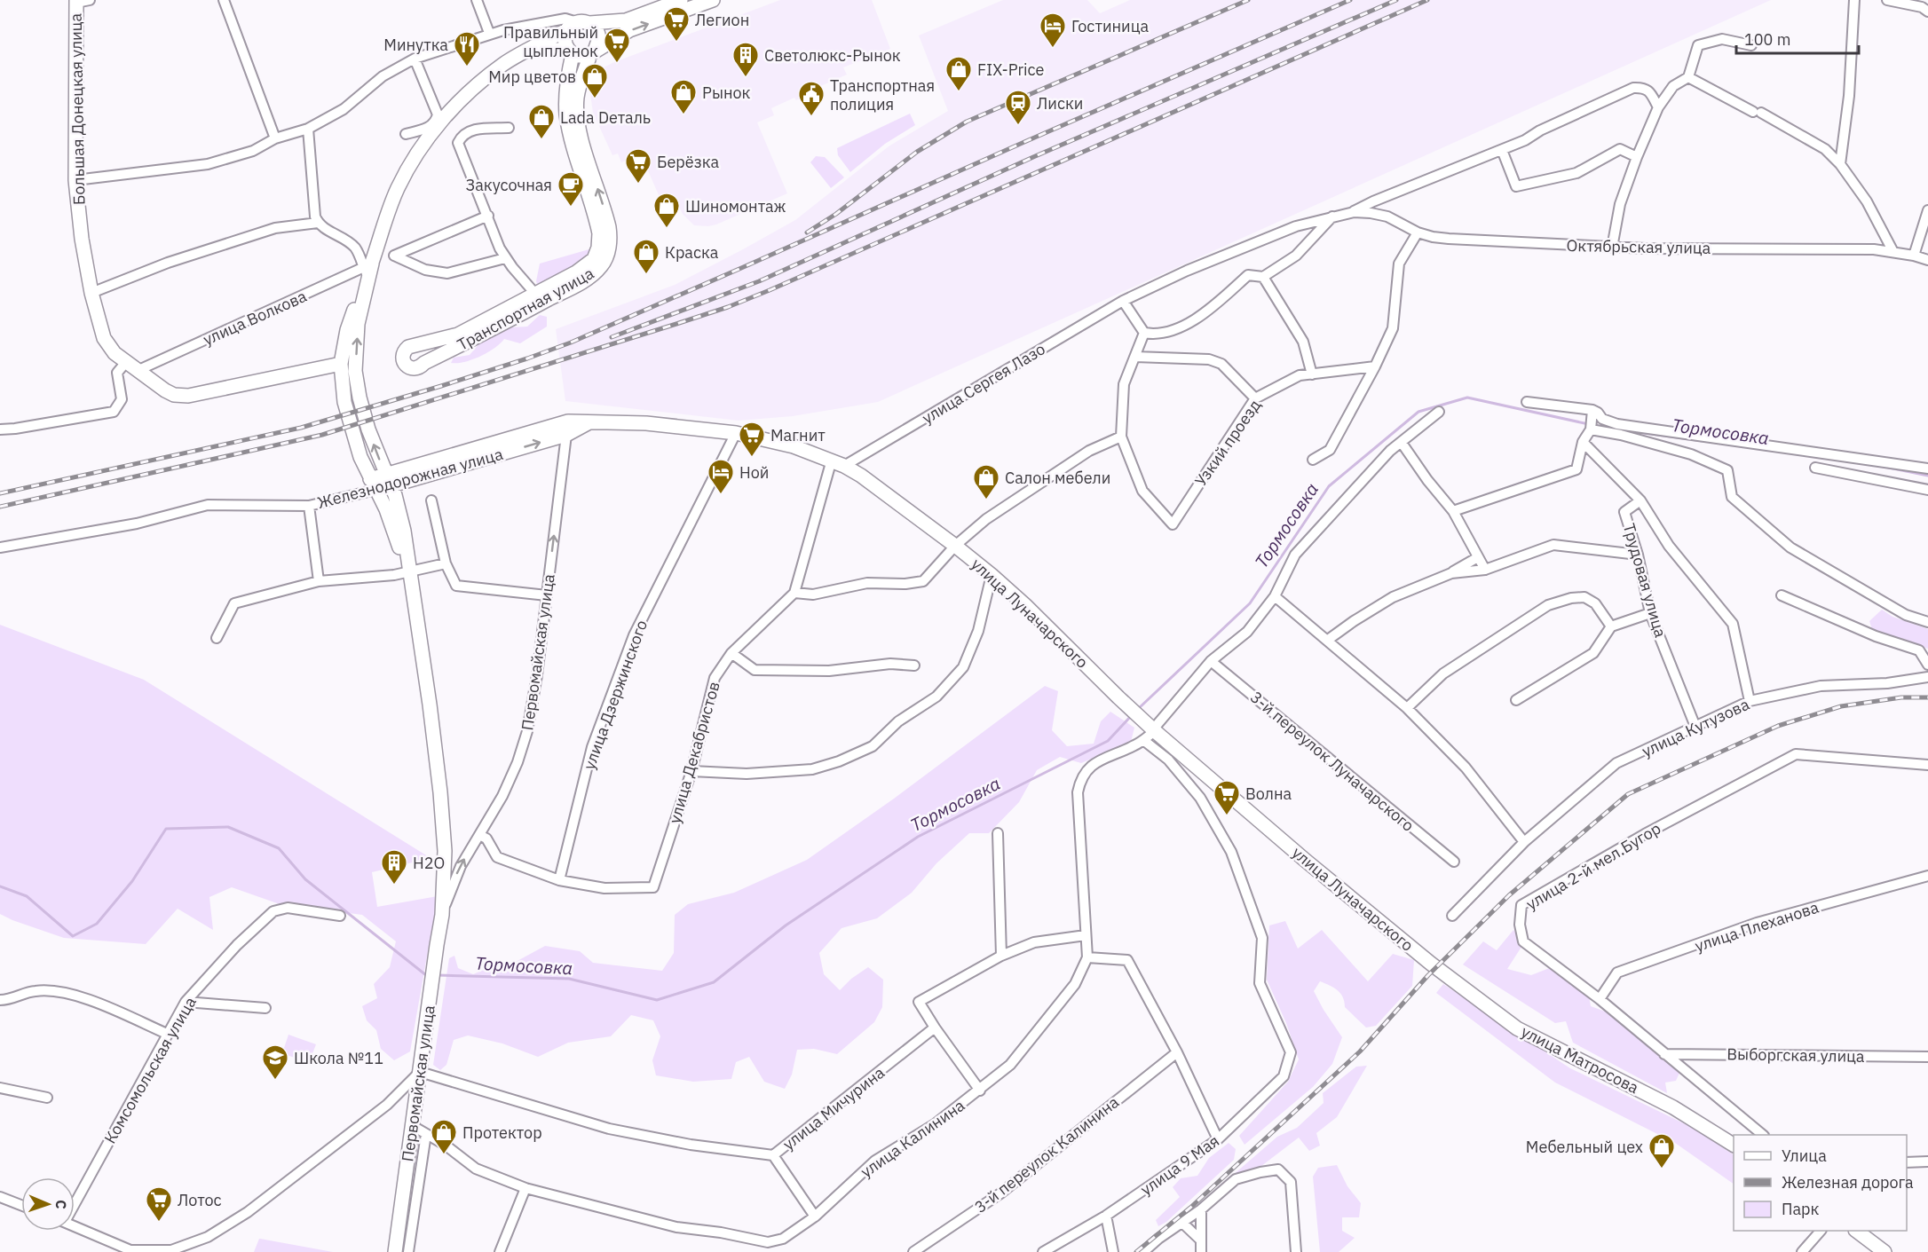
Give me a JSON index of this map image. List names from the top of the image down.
{
  "streets": {
    "main road": [
      "Большая Донецкая улица",
      "Транспортная улица",
      "Железнодорожная улица",
      "улица Луначарского",
      "Первомайская улица",
      "улица Матросова"
    ],
    "street": [
      "Октябрьская улица",
      "улица Волкова",
      "улица Сергея Лазо",
      "Узкий проезд",
      "Трудовая улица",
      "улица Дзержинского",
      "улица Кутузова",
      "улица Декабристов",
      "3-й переулок Луначарского",
      "улица 2-й мел.Бугор",
      "улица Плеханова",
      "Выборгская улица",
      "Комсомольская улица",
      "улица Мичурина",
      "улица Калинина",
      "3-й переулок Калинина",
      "улица 9 Мая"
    ]
  },
  "crossings": [
    ["Большая Донецкая улица", "улица Волкова"],
    ["Большая Донецкая улица", "Первомайская улица"],
    ["Октябрьская улица", "улица Сергея Лазо"],
    ["улица Волкова", "Первомайская улица"],
    ["улица Сергея Лазо", "улица Луначарского"],
    ["Железнодорожная улица", "улица Луначарского"],
    ["Железнодорожная улица", "Первомайская улица"],
    ["Трудовая улица", "улица Кутузова"],
    ["улица Луначарского", "улица Дзержинского"],
    ["улица Луначарского", "улица Матросова"],
    ["улица Луначарского", "улица Калинина"],
    ["Первомайская улица", "улица Мичурина"],
    ["Первомайская улица", "улица Калинина"],
    ["улица Дзержинского", "улица Декабристов"],
    ["3-й переулок Луначарского", "улица Калинина"],
    ["улица 2-й мел.Бугор", "улица Плеханова"],
    ["улица 2-й мел.Бугор", "Выборгская улица"],
    ["улица Калинина", "улица 9 Мая"]
  ],
  "one_way": ["Транспортная улица"],
  "water": ["Тормосовка"],
  "places": {
    "supermarket": [
      "Легион",
      "Правильный цыпленок",
      "Берёзка",
      "Магнит",
      "Волна",
      "Лотос"
    ],
    "hotel": ["Гостиница", "Ной"],
    "restaurant": ["Минутка"],
    "building": ["Светолюкс-Рынок", "H2O"],
    "shop": [
      "FIX-Price",
      "Мир цветов",
      "Рынок",
      "Lada Dеталь",
      "Шиномонтаж",
      "Краска",
      "Салон мебели",
      "Протектор",
      "Мебельный цех"
    ],
    "public building": ["Транспортная полиция"],
    "station": ["Лиски"],
    "cafe": ["Закусочная"],
    "school or university": ["Школа №11"]
  },
  "legend": ["Улица", "Железная дорога", "Парк"],
  "scale_bar": "100 m",
  "north": "right"
}
